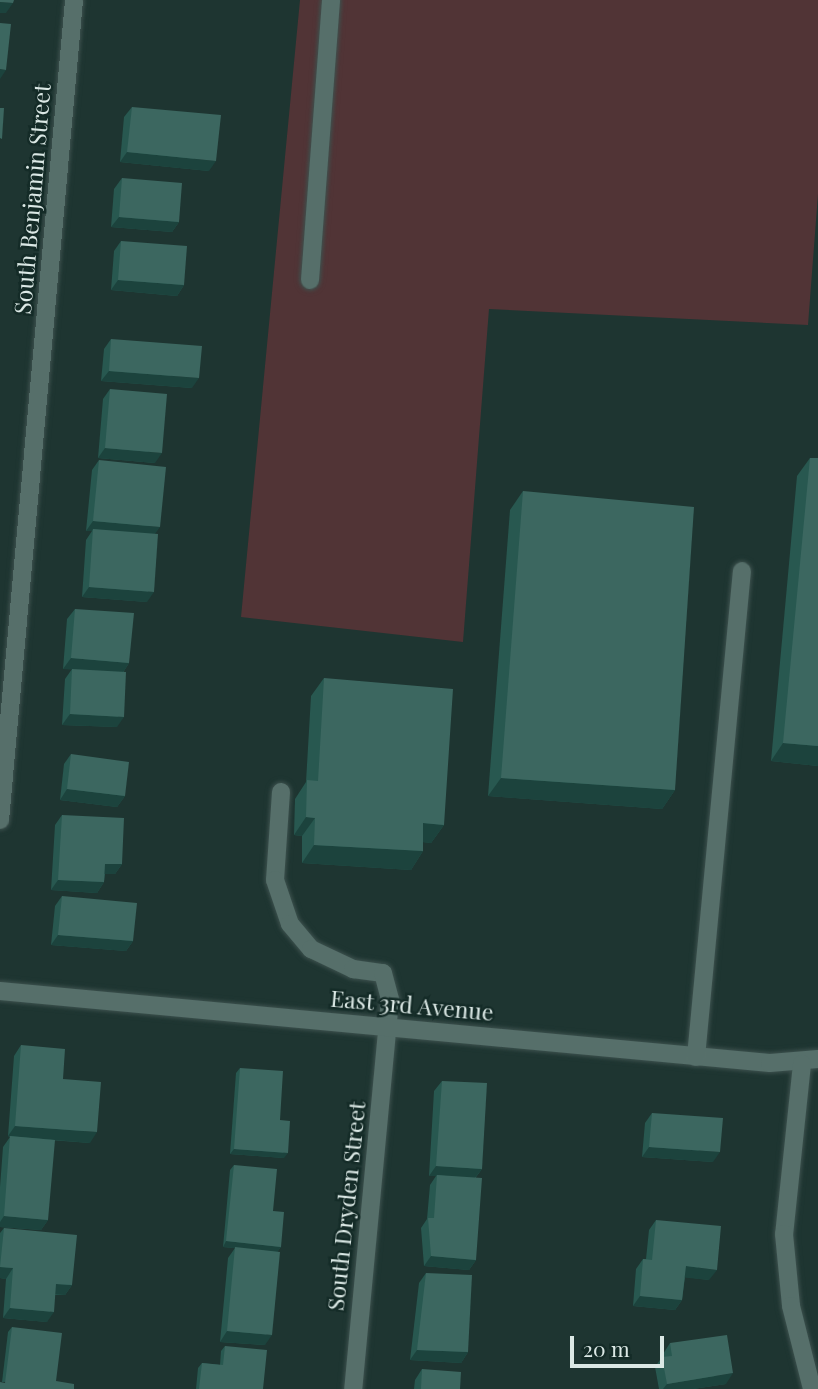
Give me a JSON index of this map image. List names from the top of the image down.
{
  "streets": {
    "street": ["South Benjamin Street", "East 3rd Avenue", "South Dryden Street"]
  },
  "crossings": [
    ["East 3rd Avenue", "South Dryden Street"]
  ],
  "scale_bar": "20 m"
}
